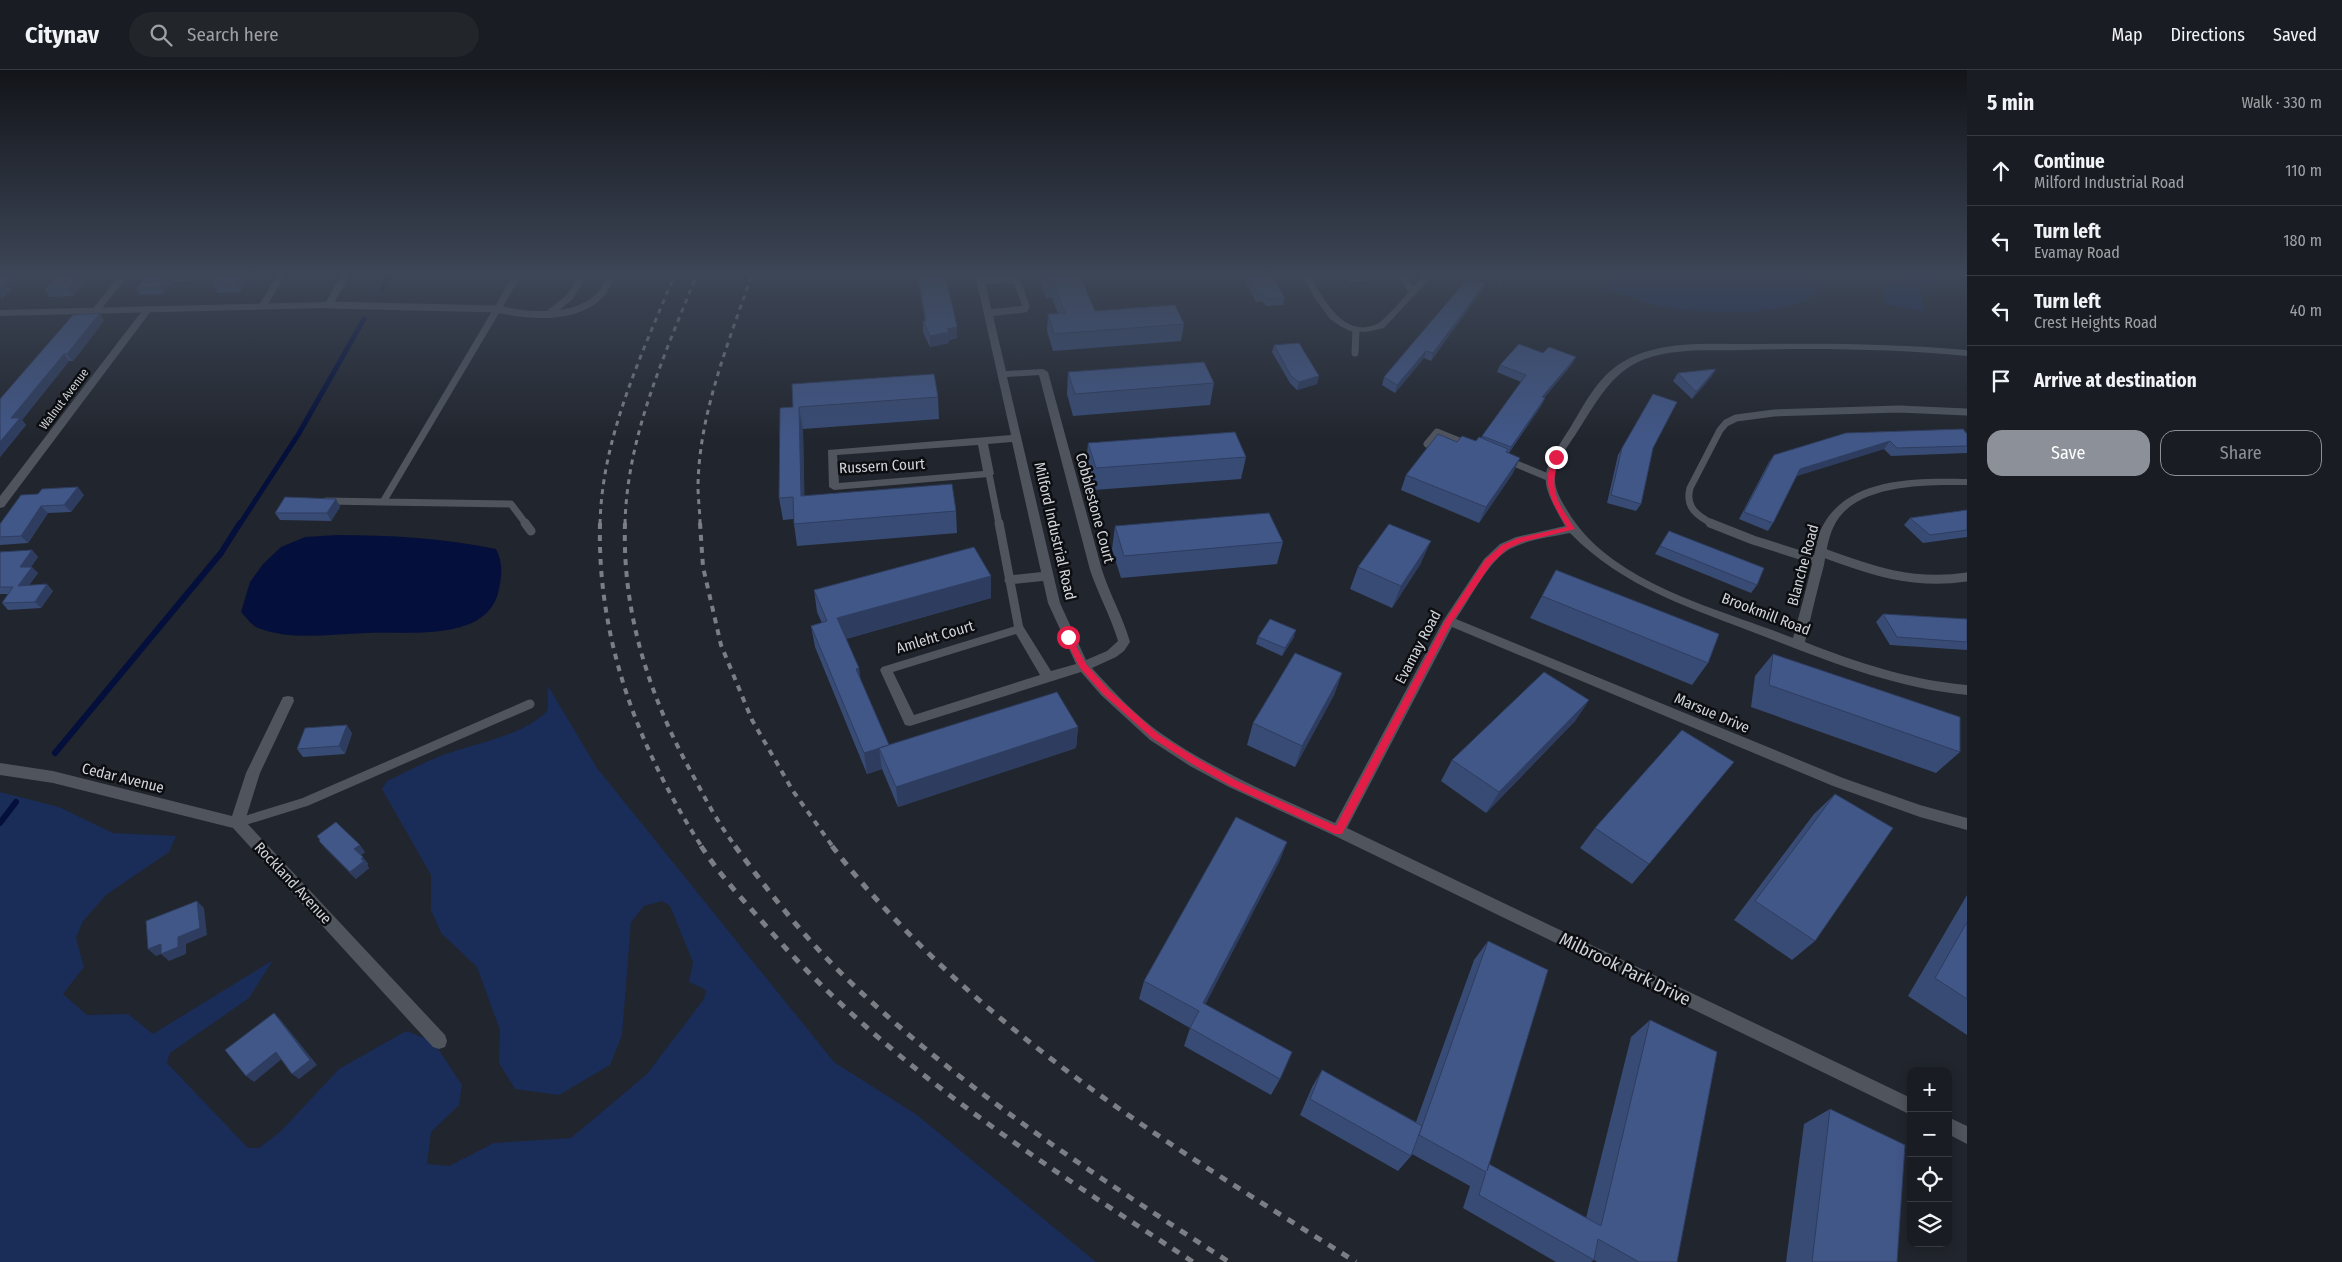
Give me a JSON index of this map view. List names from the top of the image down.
{
  "streets": {
    "street": [
      "Walnut Avenue",
      "Russern Court",
      "Cobblestone Court",
      "Milford Industrial Road",
      "Blanche Road",
      "Brookmill Road",
      "Amleht Court",
      "Evamay Road",
      "Marsue Drive",
      "Cedar Avenue",
      "Rockland Avenue",
      "Milbrook Park Drive"
    ]
  },
  "crossings": [
    ["Russern Court", "Milford Industrial Road"],
    ["Cobblestone Court", "Milford Industrial Road"],
    ["Cobblestone Court", "Amleht Court"],
    ["Milford Industrial Road", "Amleht Court"],
    ["Milford Industrial Road", "Evamay Road"],
    ["Milford Industrial Road", "Milbrook Park Drive"],
    ["Blanche Road", "Brookmill Road"],
    ["Brookmill Road", "Evamay Road"],
    ["Evamay Road", "Marsue Drive"],
    ["Evamay Road", "Milbrook Park Drive"],
    ["Cedar Avenue", "Rockland Avenue"]
  ],
  "page": {
    "header": "Citynav",
    "search": "Search here",
    "nav": ["Map", "Directions", "Saved"],
    "heading": ["5 min", "Walk · 330 m"],
    "list": [
      ["Continue", "Milford Industrial Road", "110 m"],
      ["Turn left", "Evamay Road", "180 m"],
      ["Turn left", "Crest Heights Road", "40 m"],
      "Arrive at destination"
    ],
    "buttons": ["Save", "Share"],
    "map_buttons": ["+", "−"]
  }
}
